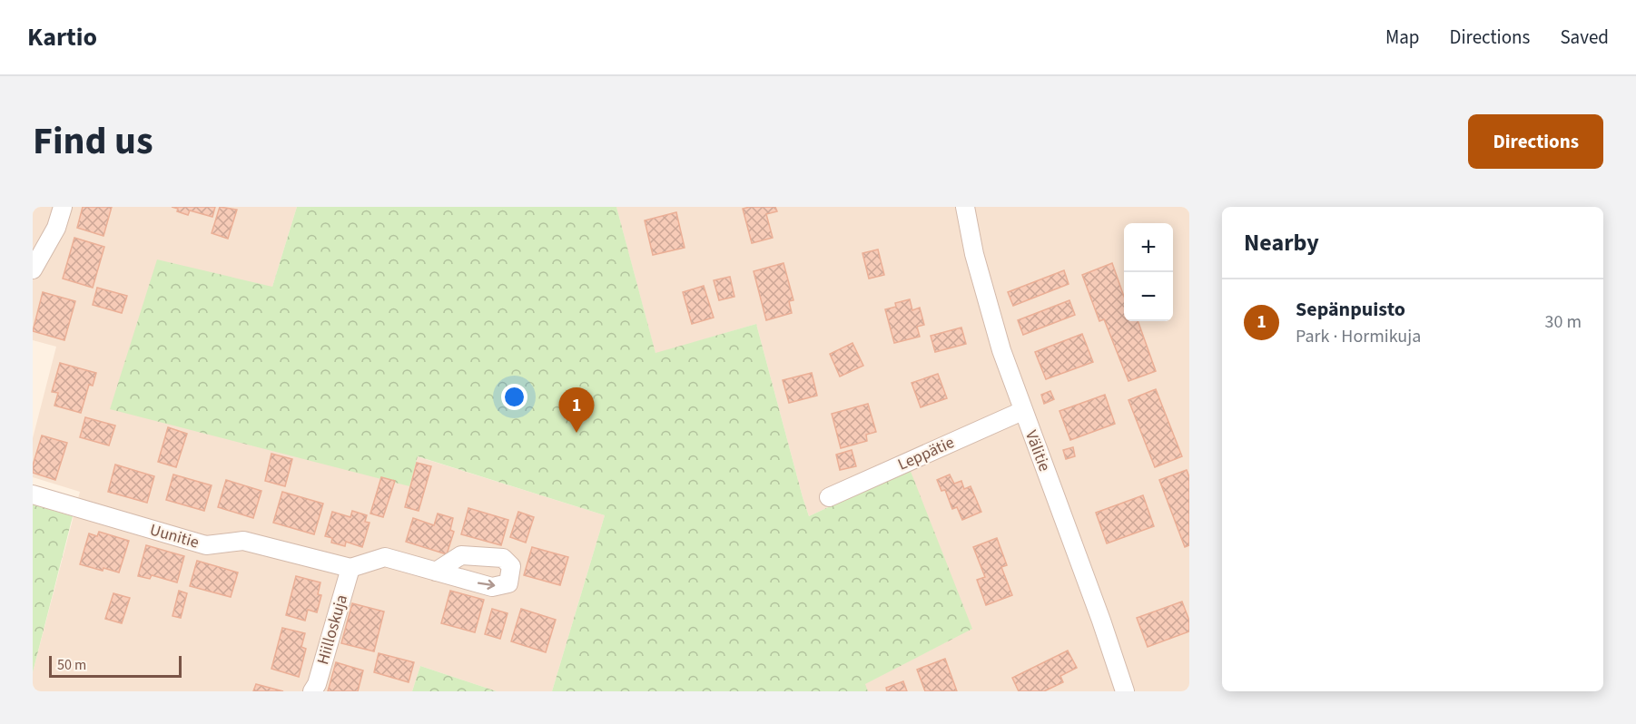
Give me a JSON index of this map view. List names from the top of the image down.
{
  "streets": {
    "street": [
      "Välitie",
      "Leppätie",
      "Uunitie",
      "Hiilloskuja"
    ]
  },
  "crossings": [
    ["Välitie", "Leppätie"],
    ["Uunitie", "Hiilloskuja"]
  ],
  "scale_bar": "50 m",
  "page": {
    "header": "Kartio",
    "nav": ["Map", "Directions", "Saved"],
    "title": "Find us",
    "buttons": "Directions",
    "heading": "Nearby",
    "map_buttons": ["+", "−"],
    "list": [
      {
        "mark": "1",
        "name": "Sepänpuisto",
        "note": "Park · Hormikuja",
        "value": "30 m"
      }
    ],
    "pins": "1",
    "scale": "50 m"
  }
}
